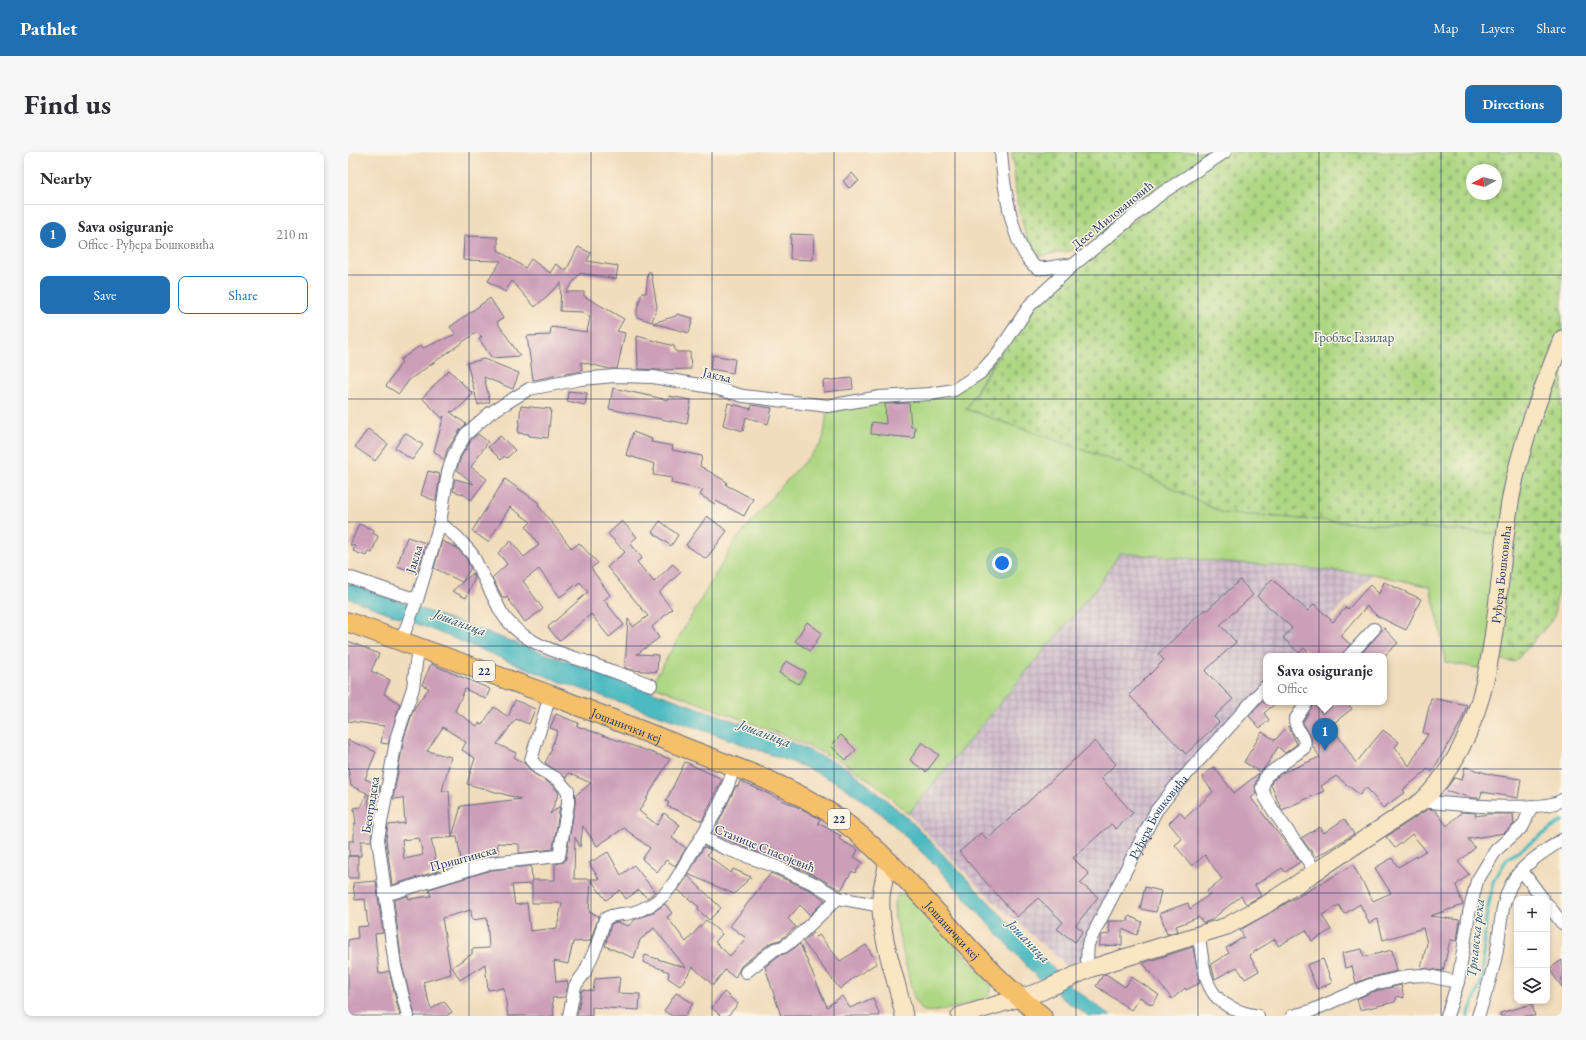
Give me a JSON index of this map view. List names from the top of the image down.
{
  "streets": {
    "main road": ["Руђера Бошковића", "22", "Јошанички кеј"],
    "street": [
      "Десе Миловановић",
      "Јакља",
      "Београдска",
      "Станице Спасојевић",
      "Приштинска"
    ]
  },
  "crossings": [
    ["Десе Миловановић", "Јакља"],
    ["Јакља", "Јошанички кеј"],
    ["Јакља", "Београдска"],
    ["22", "Јошанички кеј"],
    ["Јошанички кеј", "Београдска"],
    ["Јошанички кеј", "Станице Спасојевић"],
    ["Јошанички кеј", "Приштинска"],
    ["Београдска", "Приштинска"]
  ],
  "water": ["Јошаница", "Трнавска река"],
  "parks": ["Гробље Газилар"],
  "north": "left",
  "page": {
    "header": "Pathlet",
    "nav": ["Map", "Layers", "Share"],
    "buttons": [
      "Directions",
      ["Save", "Share"]
    ],
    "title": "Find us",
    "heading": "Nearby",
    "list": [
      {
        "mark": "1",
        "name": "Sava osiguranje",
        "note": "Office · Руђера Бошковића",
        "value": "210 m"
      }
    ],
    "popup": ["Sava osiguranje", "Office"],
    "pins": "1",
    "map_buttons": ["+", "−"]
  }
}
